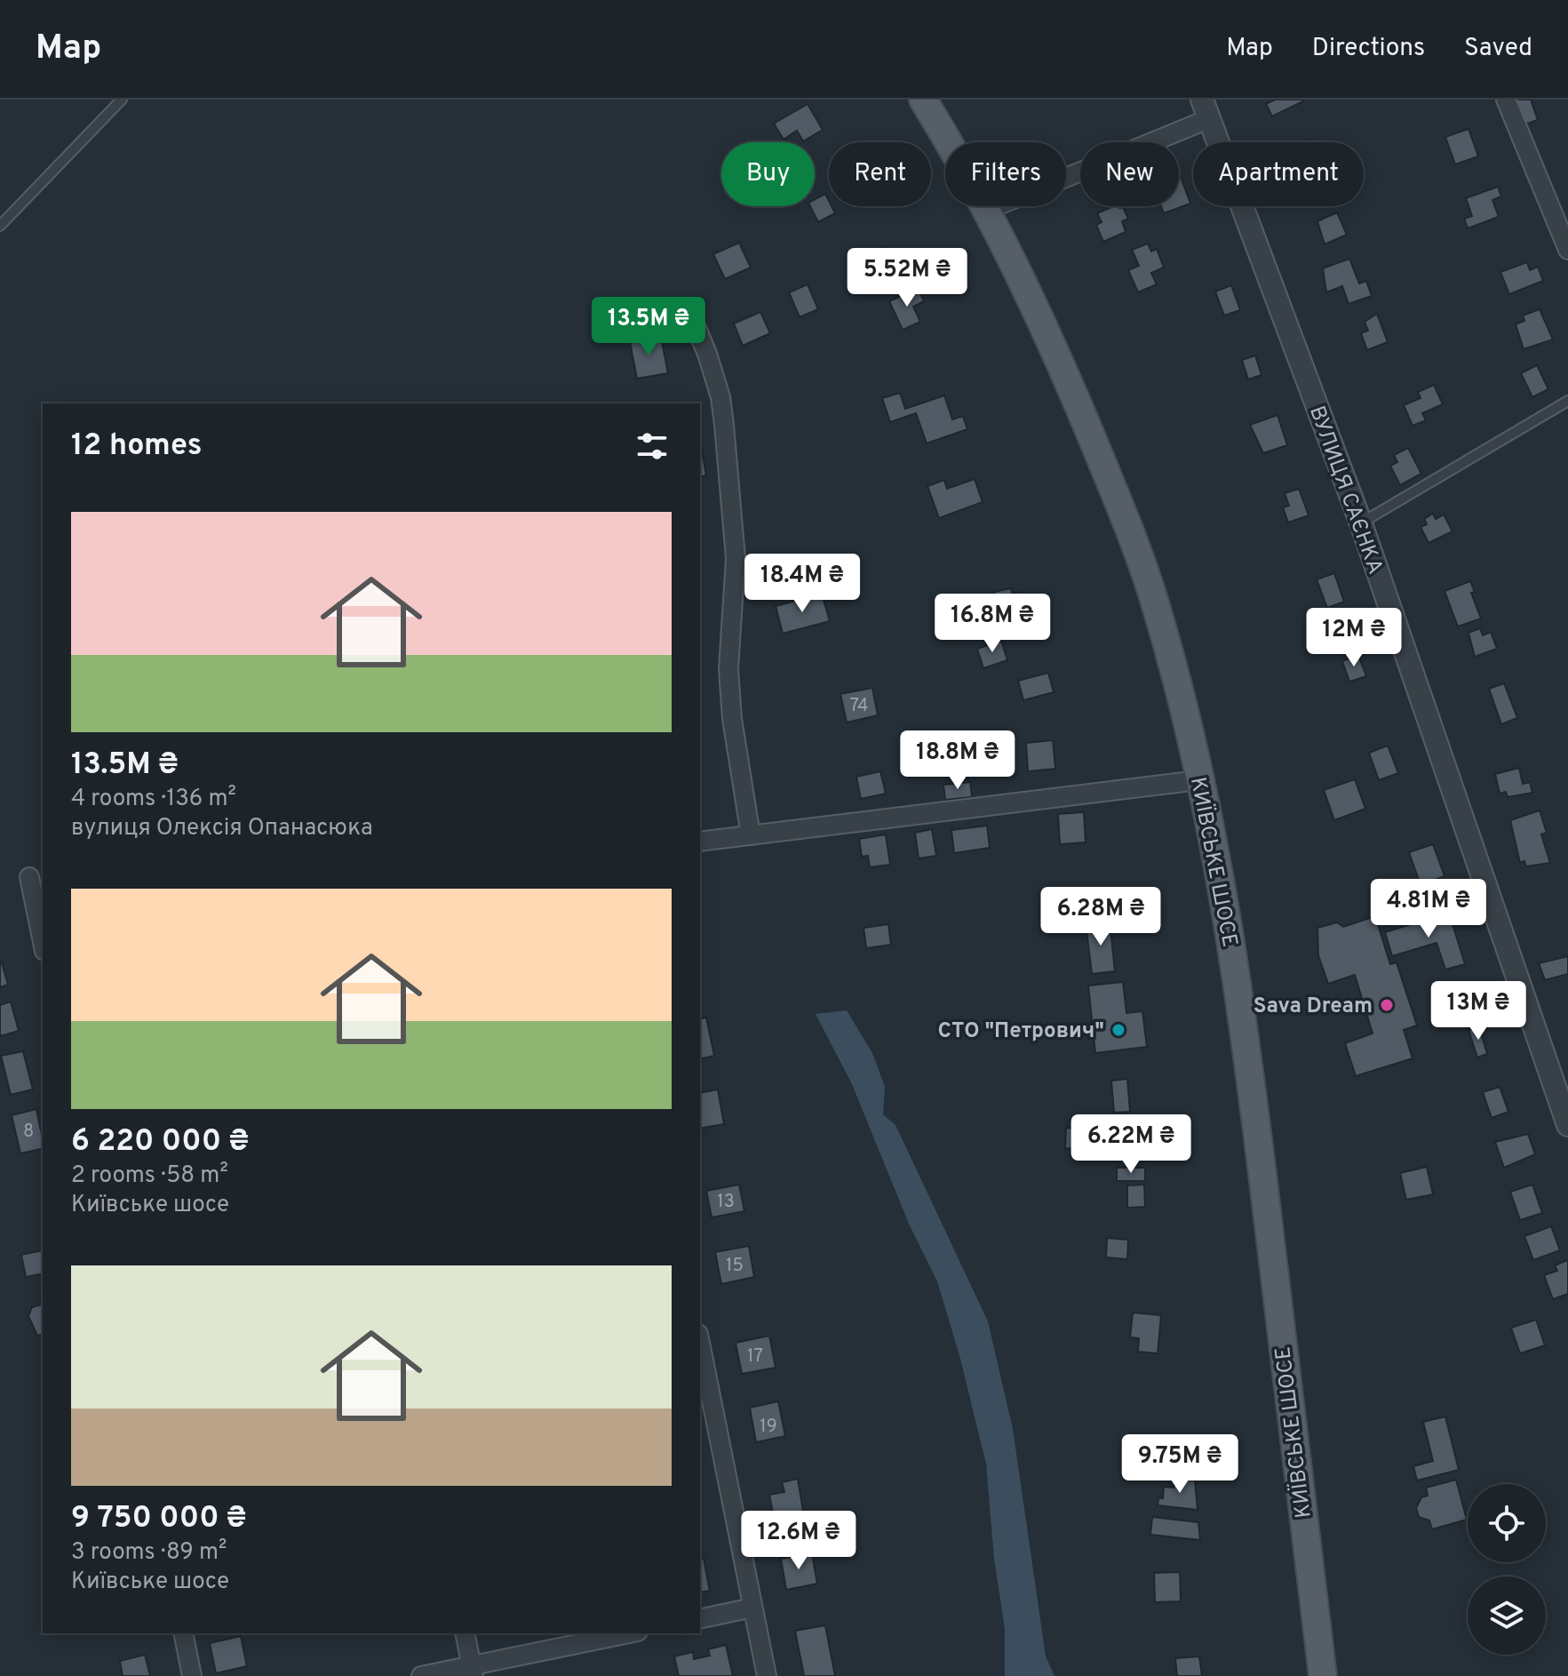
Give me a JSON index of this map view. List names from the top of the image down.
{
  "streets": {
    "main road": ["КИЇВСЬКЕ ШОСЕ"],
    "street": ["ВУЛИЦЯ САЄНКА"]
  },
  "places": ["Sava Dream", "СТО \"Петрович\""],
  "house_numbers": [
    "74",
    "8",
    "13",
    "15",
    "17",
    "19"
  ],
  "page": {
    "header": "Map",
    "nav": ["Map", "Directions", "Saved"],
    "chip": [
      "Buy",
      "Rent",
      "Filters",
      "New",
      "Apartment"
    ],
    "price": [
      "5.52M ₴",
      "13.5M ₴",
      "18.4M ₴",
      "16.8M ₴",
      "12M ₴",
      "18.8M ₴",
      "4.81M ₴",
      "6.28M ₴",
      "13M ₴",
      "6.22M ₴",
      "9.75M ₴",
      "12.6M ₴"
    ],
    "heading": "12 homes",
    "list": [
      {
        "name": "13.5M ₴",
        "note": "4 rooms · 136 m² · вулиця Олексія Опанасюка"
      },
      {
        "name": "6 220 000 ₴",
        "note": "2 rooms · 58 m² · Київське шосе"
      },
      {
        "name": "9 750 000 ₴",
        "note": "3 rooms · 89 m² · Київське шосе"
      }
    ]
  }
}
